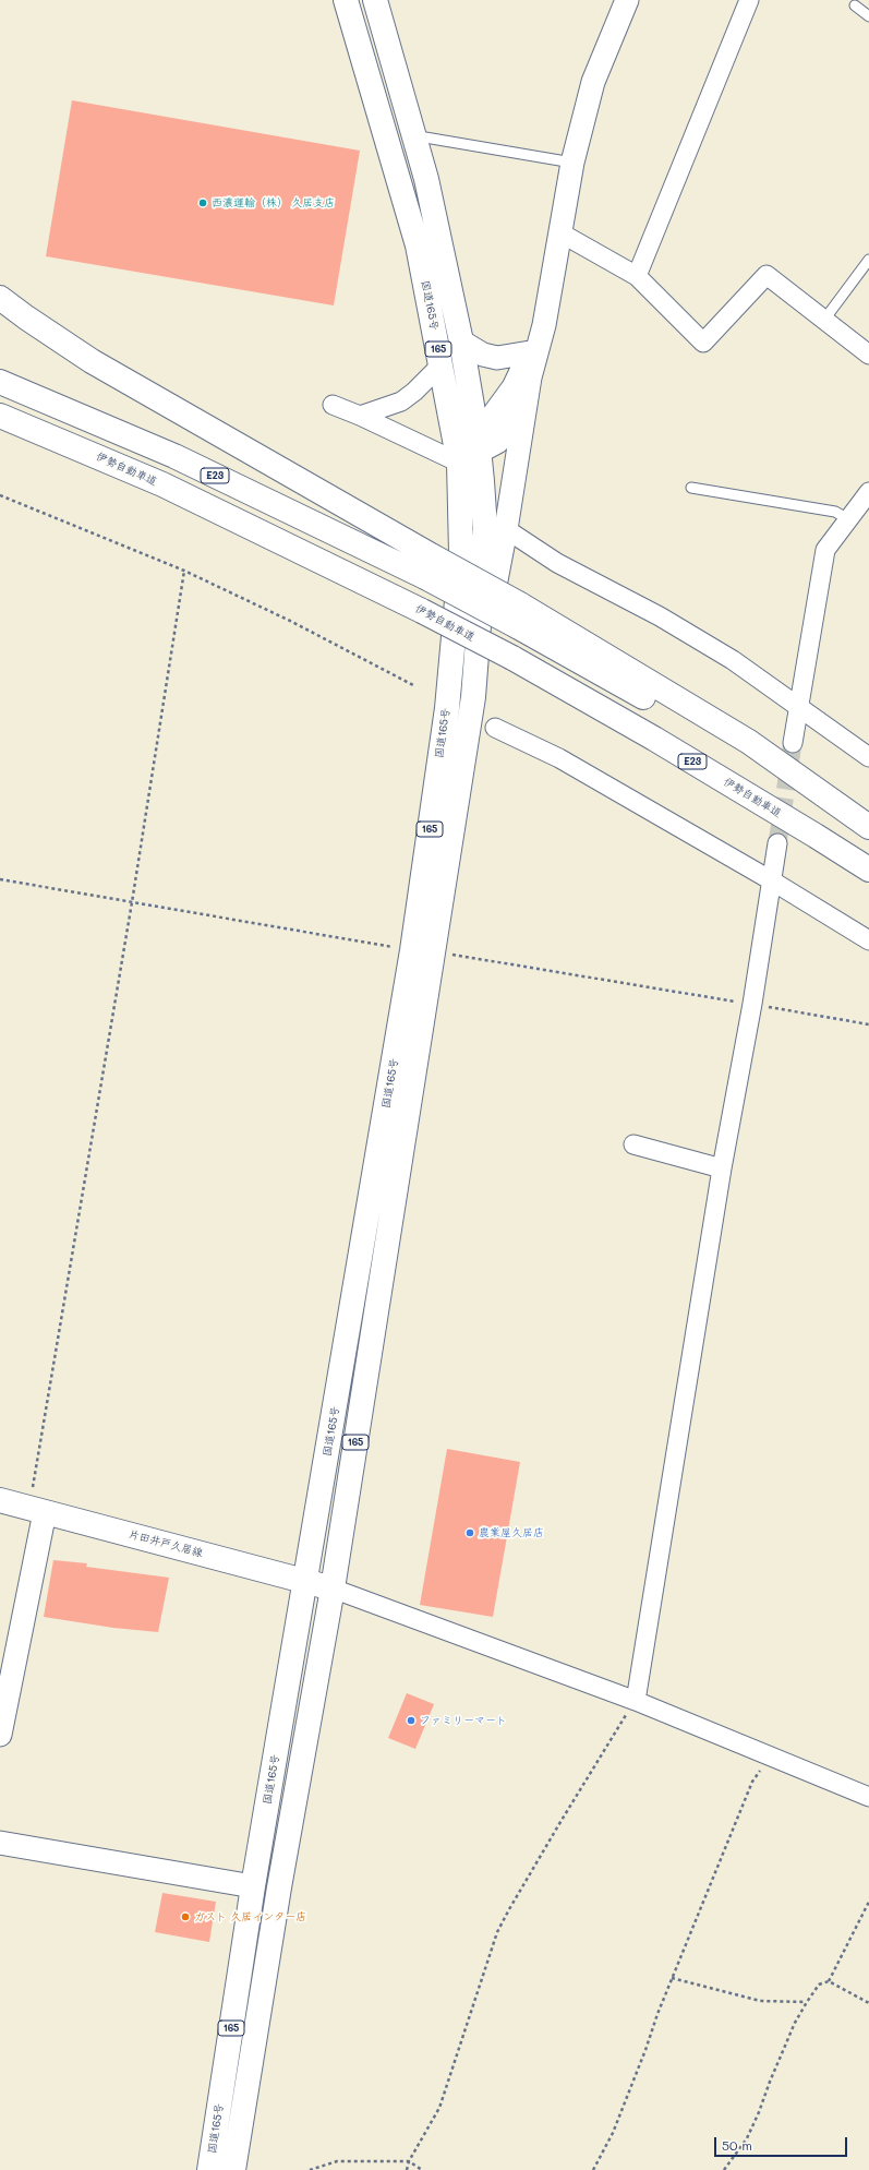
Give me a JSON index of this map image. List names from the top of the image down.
{
  "streets": {
    "main road": [
      "国道165号",
      "165",
      "伊勢自動車道",
      "E23",
      "片田井戸久居線"
    ]
  },
  "crossings": [
    ["国道165号", "片田井戸久居線"]
  ],
  "places": [
    "西濃運輸（株） 久居支店",
    "農業屋久居店",
    "ファミリーマート",
    "ガスト 久居インター店"
  ],
  "scale_bar": "50 m"
}
